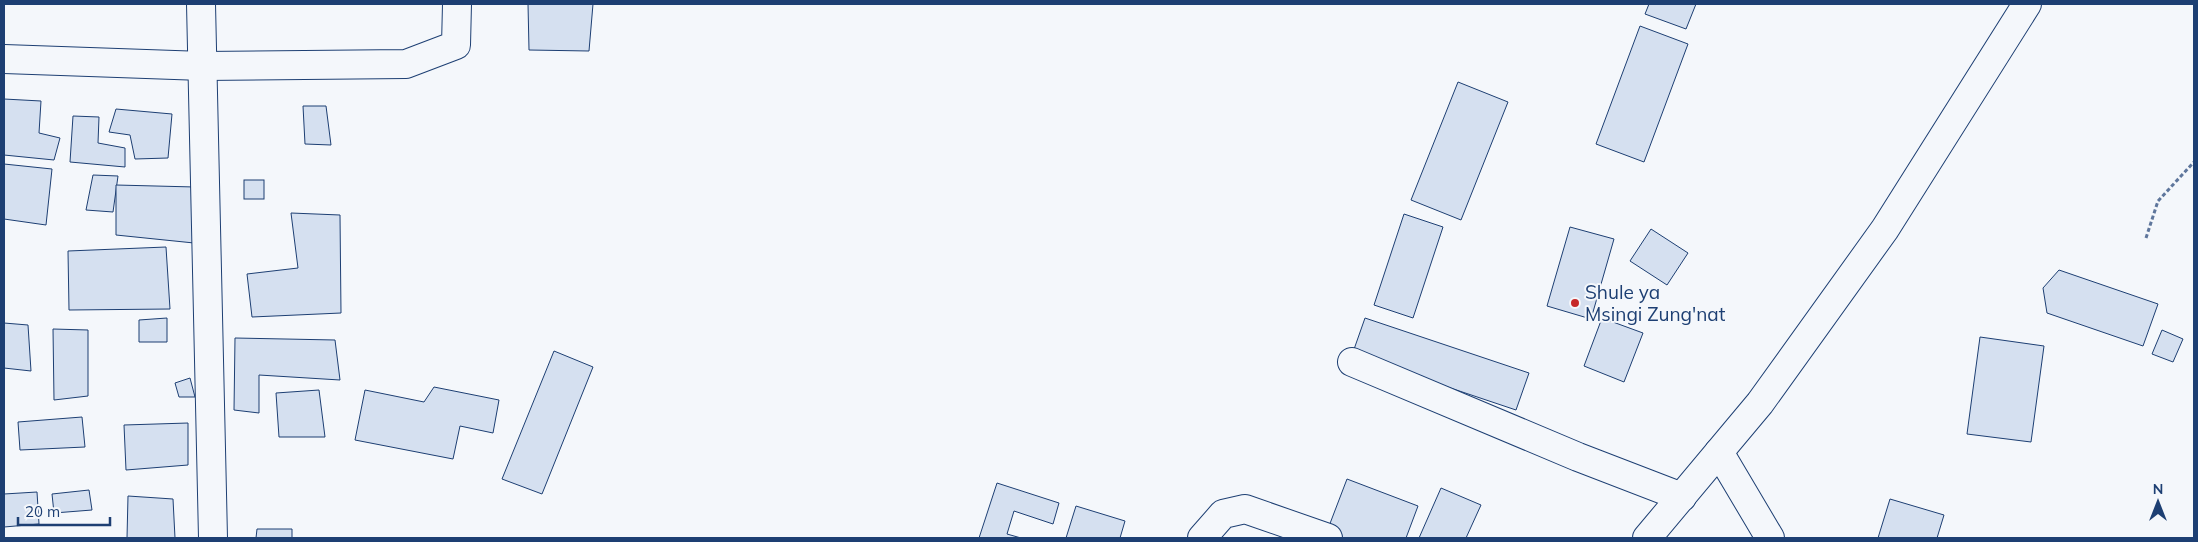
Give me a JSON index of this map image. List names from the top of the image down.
{
  "places": ["Shule ya Msingi Zung'nat"],
  "scale_bar": "20 m",
  "north": "top"
}
